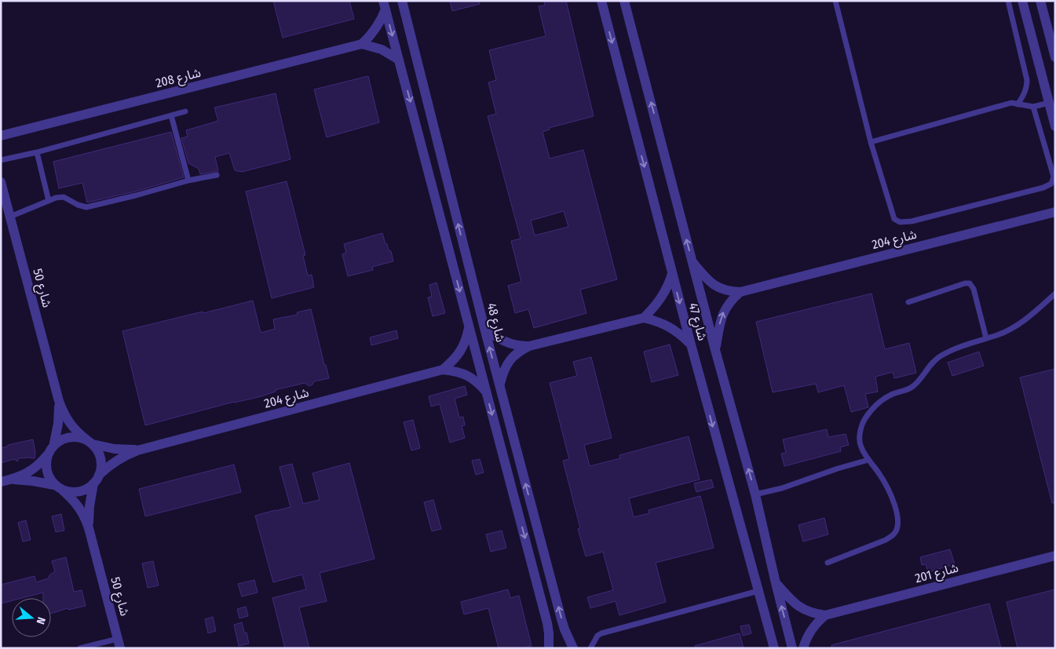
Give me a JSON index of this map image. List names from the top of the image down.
{
  "streets": {
    "street": [
      "شارع 208",
      "شارع 204",
      "شارع 50",
      "شارع 47",
      "شارع 48",
      "شارع 201"
    ]
  },
  "crossings": [
    ["شارع 204", "شارع 50"],
    ["شارع 204", "شارع 47"]
  ],
  "north": "right"
}
